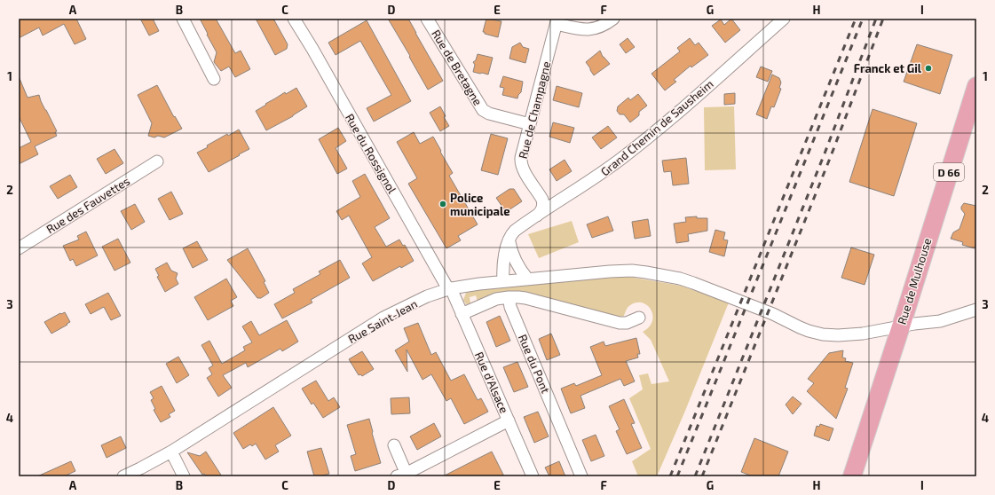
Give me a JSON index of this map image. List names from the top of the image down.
{
  "streets": {
    "main road": ["D 66", "Rue de Mulhouse"],
    "street": [
      "Rue de Bretagne",
      "Rue de Champagne",
      "Grand Chemin de Sausheim",
      "Rue du Rossignol",
      "Rue des Fauvettes",
      "Rue Saint-Jean",
      "Rue du Pont",
      "Rue d'Alsace"
    ]
  },
  "crossings": [
    ["Rue de Bretagne", "Rue de Champagne"],
    ["Rue de Champagne", "Grand Chemin de Sausheim"],
    ["Grand Chemin de Sausheim", "Rue Saint-Jean"],
    ["Rue du Rossignol", "Rue Saint-Jean"],
    ["Rue du Rossignol", "Rue d'Alsace"],
    ["Rue de Mulhouse", "Rue Saint-Jean"],
    ["Rue Saint-Jean", "Rue d'Alsace"]
  ],
  "places": ["Franck et Gil", "Police municipale"],
  "grid": {
    "columns": [
      "A",
      "B",
      "C",
      "D",
      "E",
      "F",
      "G",
      "H",
      "I"
    ],
    "rows": [
      "1",
      "2",
      "3",
      "4"
    ]
  }
}
